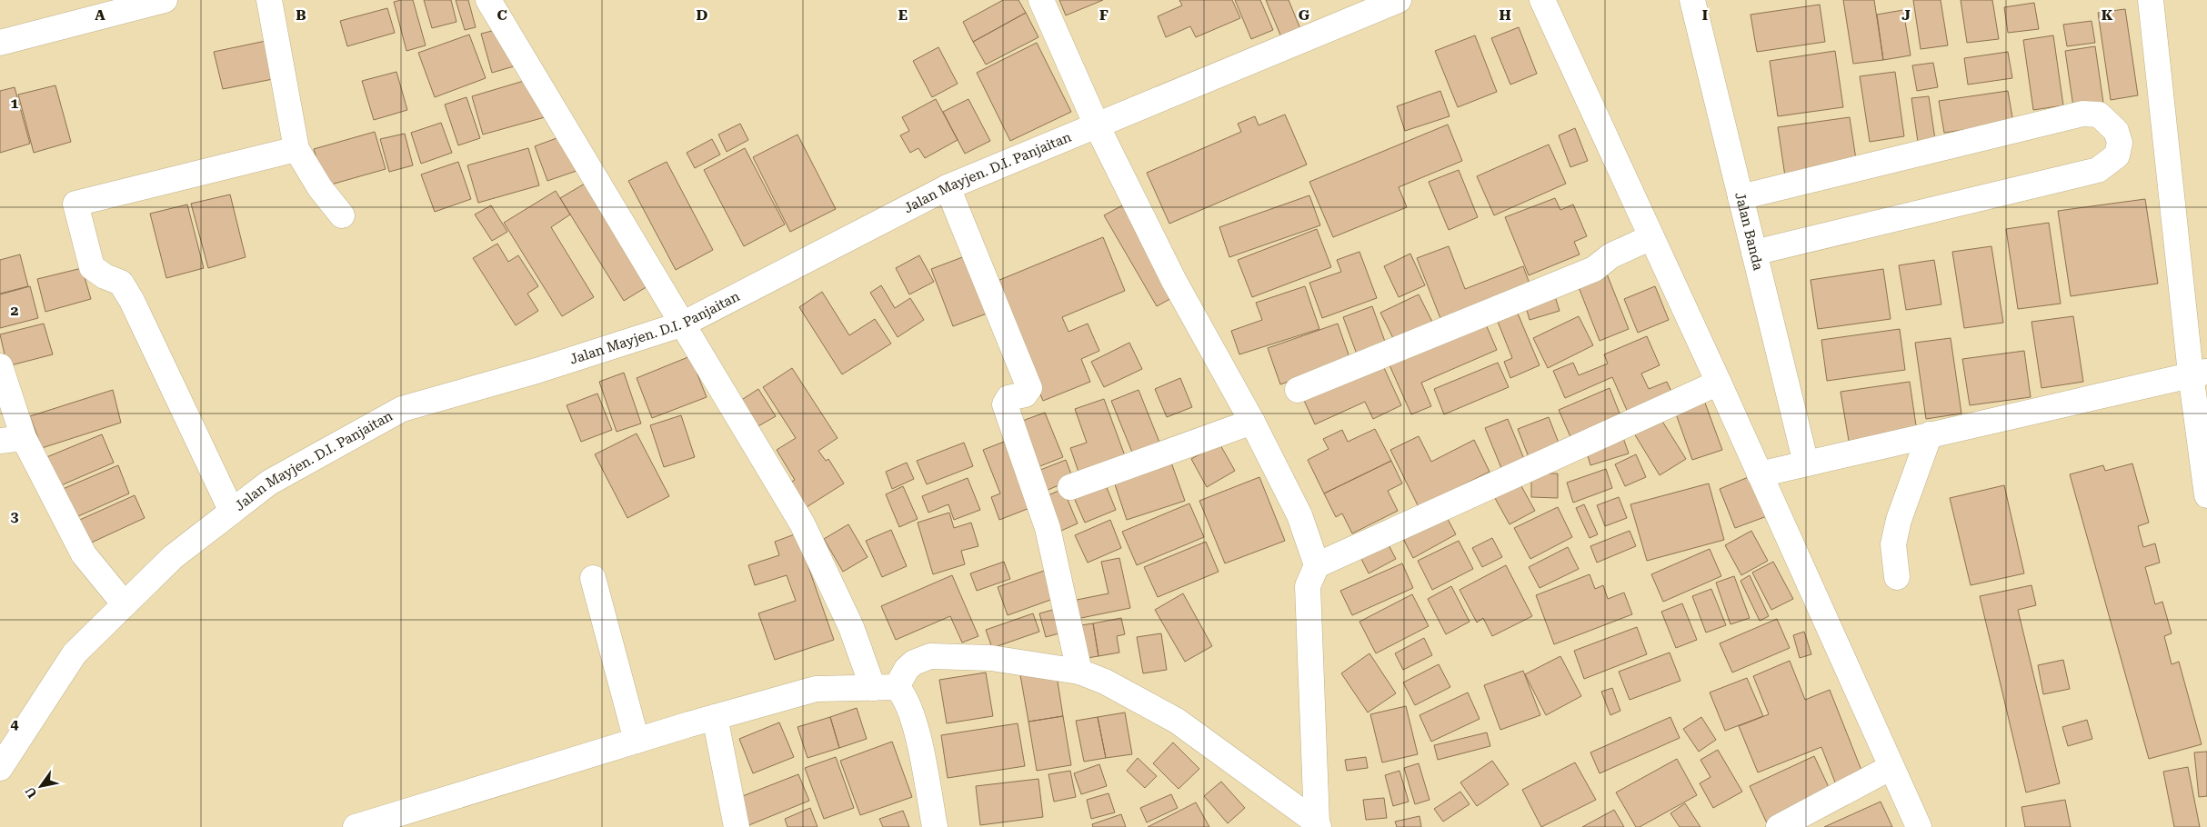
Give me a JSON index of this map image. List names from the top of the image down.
{
  "streets": {
    "street": ["Jalan Mayjen. D.I. Panjaitan", "Jalan Banda"]
  },
  "north": "bottom left",
  "grid": {
    "columns": [
      "A",
      "B",
      "C",
      "D",
      "E",
      "F",
      "G",
      "H",
      "I",
      "J",
      "K"
    ],
    "rows": [
      "1",
      "2",
      "3",
      "4"
    ]
  }
}
